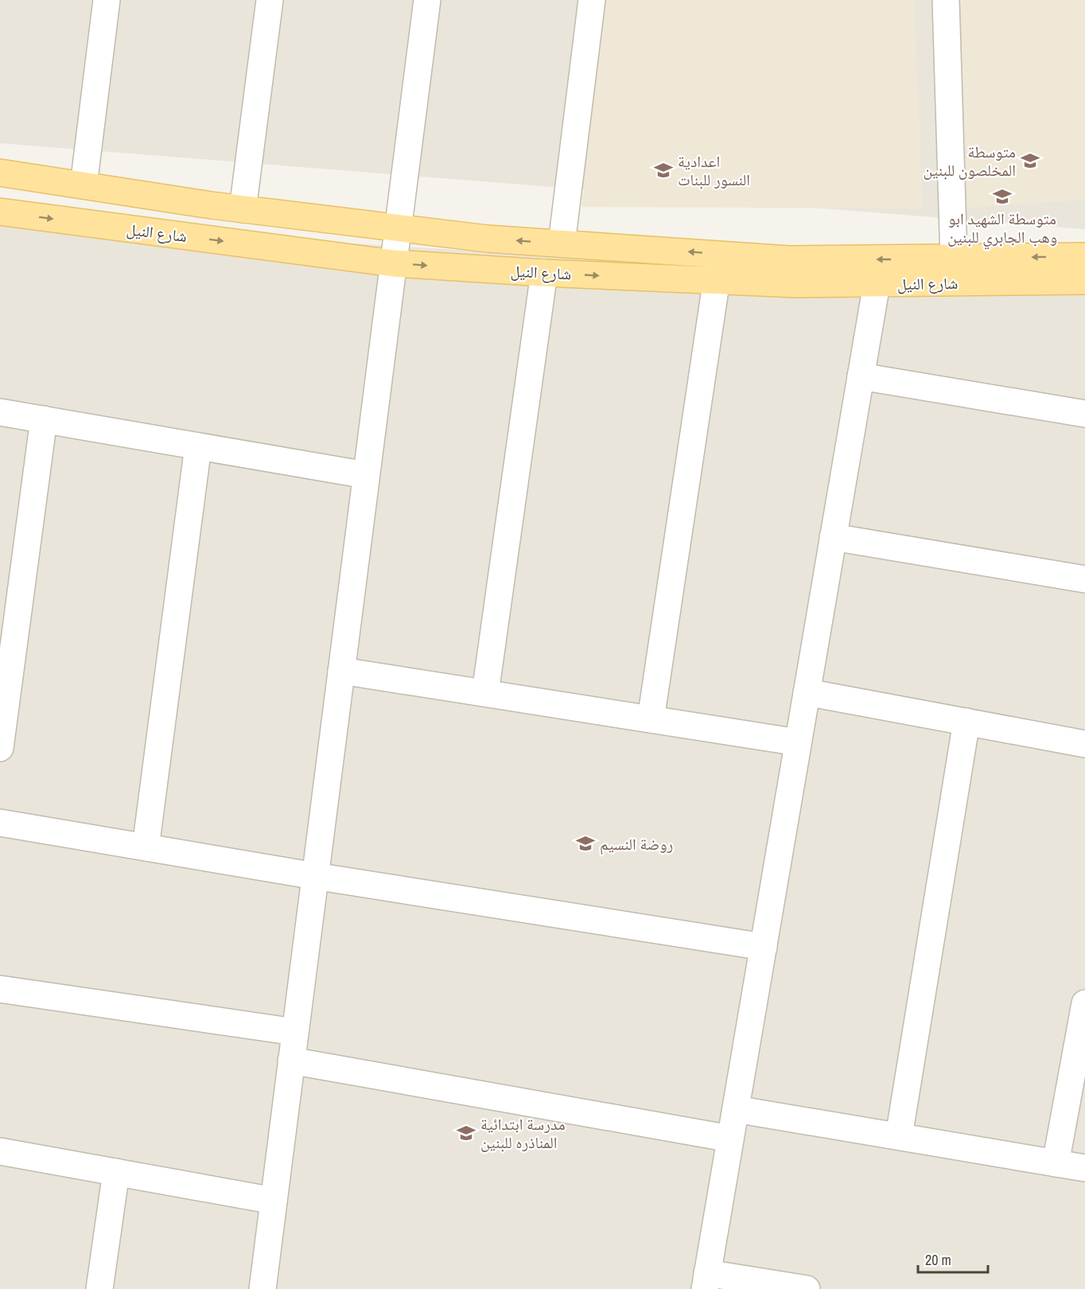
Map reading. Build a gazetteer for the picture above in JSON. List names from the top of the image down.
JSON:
{
  "streets": {
    "main road": ["شارع النيل"]
  },
  "places": {
    "school or university": [
      "متوسطة المخلصون للبنين",
      "اعدادية النسور للبنات",
      "متوسطة الشهيد ابو وهب الجابري للبنين",
      "روضة النسيم",
      "مدرسة ابتدائية المناذره للبنين"
    ]
  },
  "scale_bar": "20 m"
}
